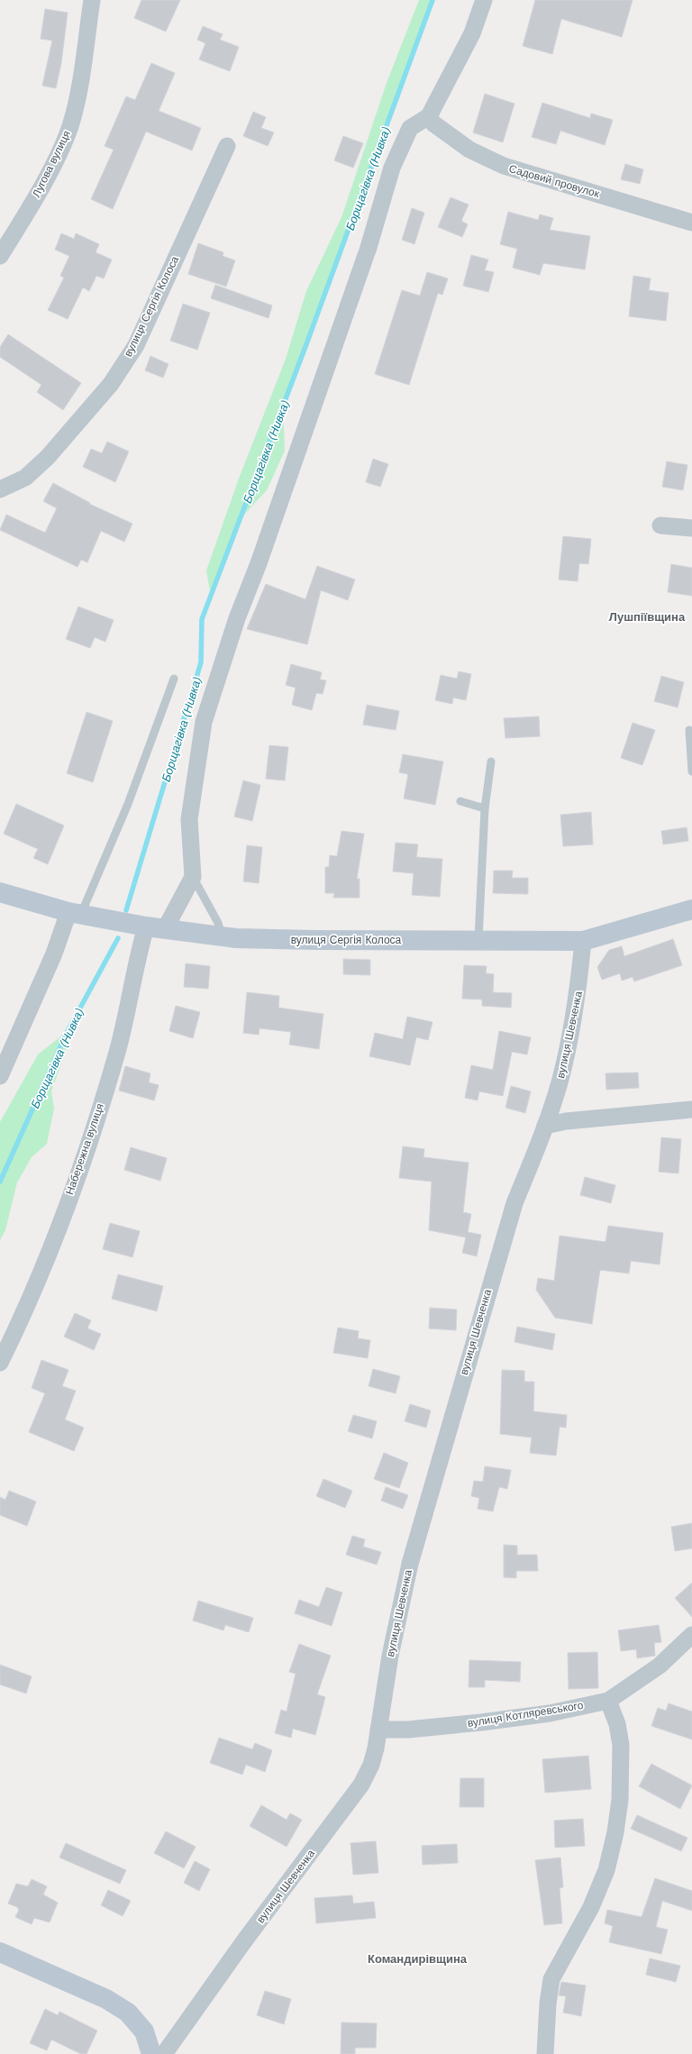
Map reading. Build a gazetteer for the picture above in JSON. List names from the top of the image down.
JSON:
{
  "streets": {
    "street": [
      "Лугова вулиця",
      "Садовий провулок",
      "вулиця Сергія Колоса",
      "вулиця Шевченка",
      "Набережна вулиця",
      "вулиця Котляревського"
    ]
  },
  "crossings": [
    ["вулиця Сергія Колоса", "вулиця Шевченка"],
    ["вулиця Сергія Колоса", "Набережна вулиця"],
    ["вулиця Шевченка", "вулиця Котляревського"]
  ],
  "districts": ["Лушпіївщина", "Командирівщина"],
  "water": ["Борщагівка (Нивка)"]
}
